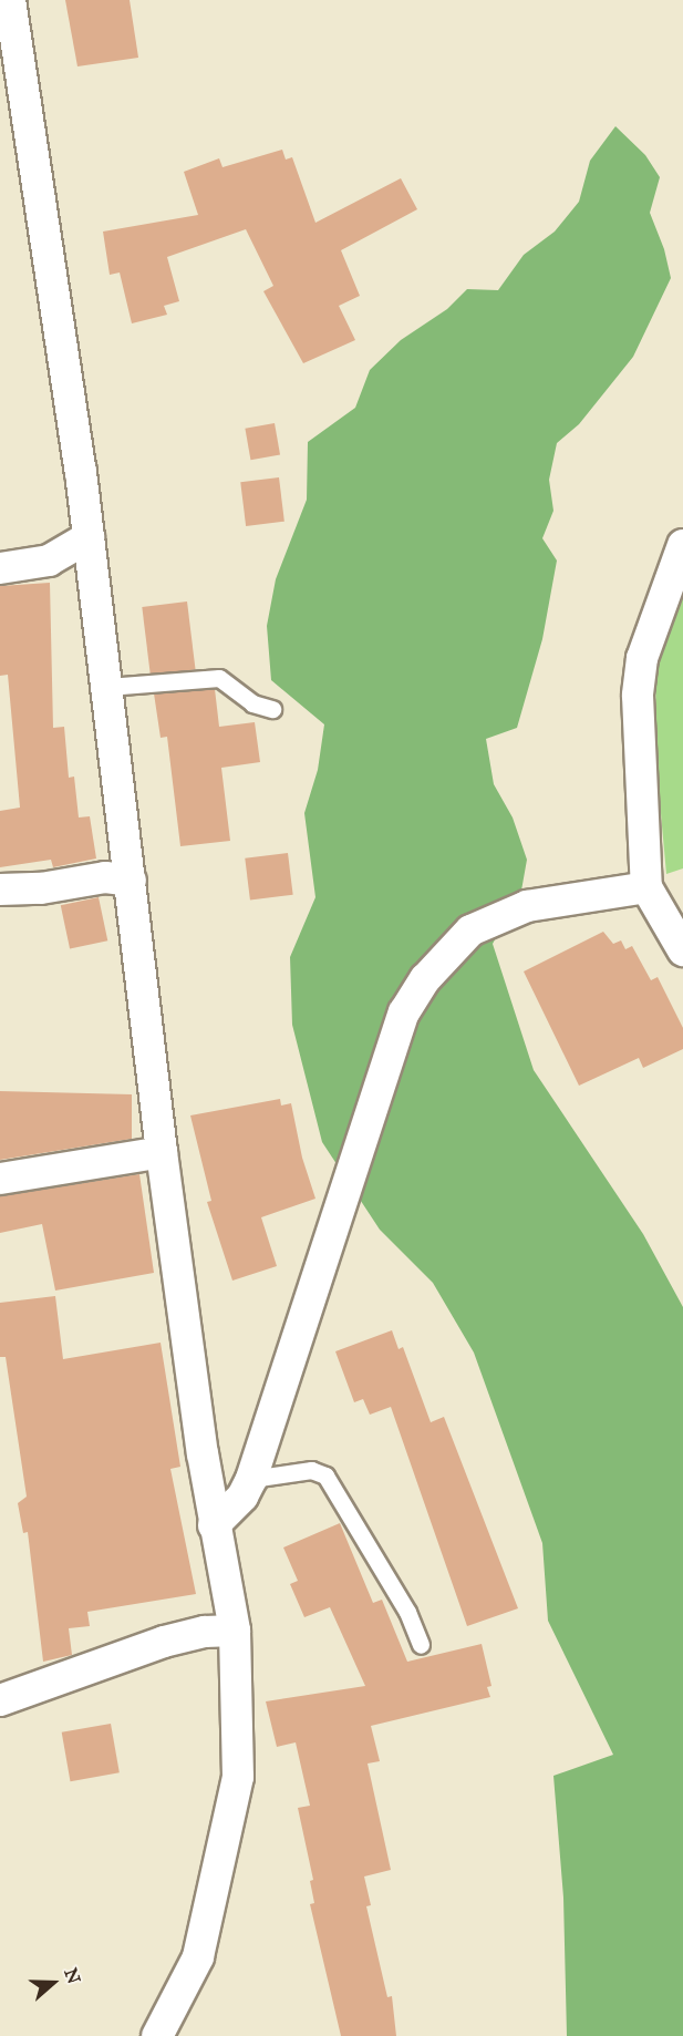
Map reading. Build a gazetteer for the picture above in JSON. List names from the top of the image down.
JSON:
{
  "north": "right"
}
